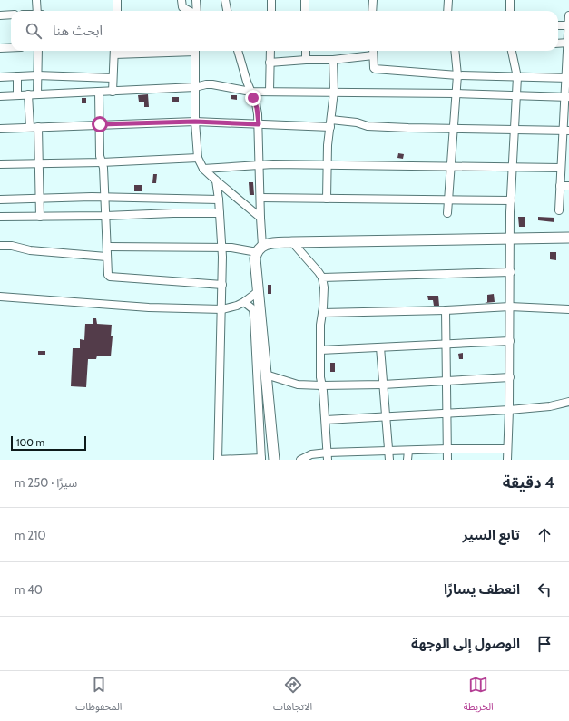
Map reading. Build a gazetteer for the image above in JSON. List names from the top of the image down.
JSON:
{
  "scale_bar": "100 m",
  "page": {
    "search": "ابحث هنا",
    "scale": "100 m",
    "heading": ["4 دقيقة", "سيرًا · 250 m"],
    "list": [
      ["تابع السير", "210 m"],
      ["انعطف يسارًا", "40 m"],
      "الوصول إلى الوجهة"
    ],
    "nav": ["الخريطة", "الاتجاهات", "المحفوظات"]
  }
}
